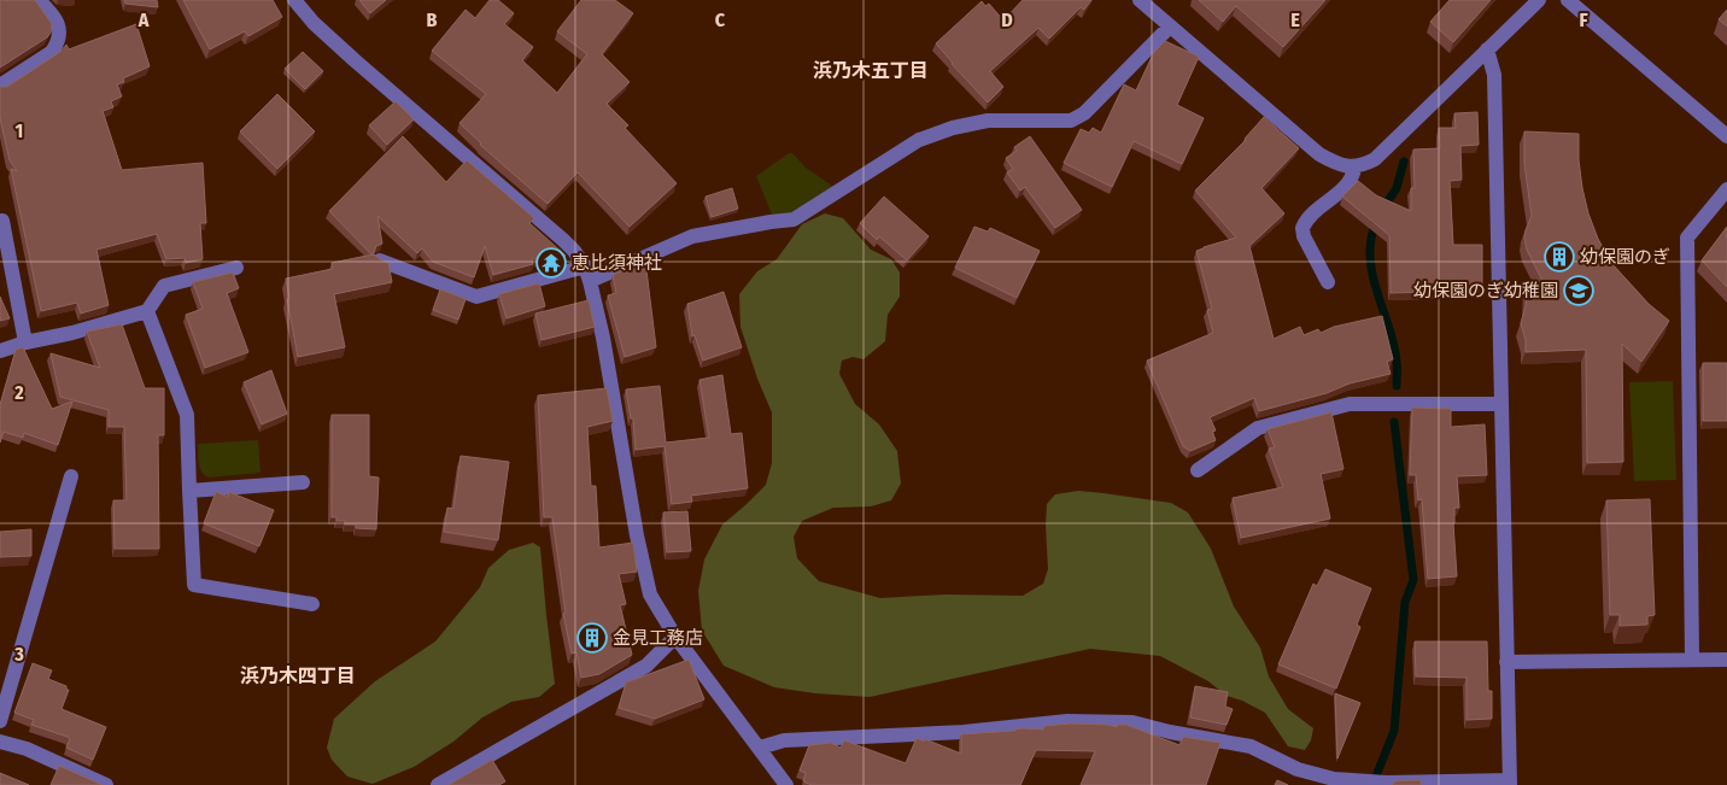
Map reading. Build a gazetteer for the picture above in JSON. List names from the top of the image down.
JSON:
{
  "districts": ["浜乃木五丁目", "浜乃木四丁目"],
  "places": {
    "building": ["幼保園のぎ", "金見工務店"],
    "temple": ["恵比須神社"],
    "school or university": ["幼保園のぎ幼稚園"]
  },
  "grid": {
    "columns": [
      "A",
      "B",
      "C",
      "D",
      "E",
      "F"
    ],
    "rows": ["1", "2", "3"]
  }
}
